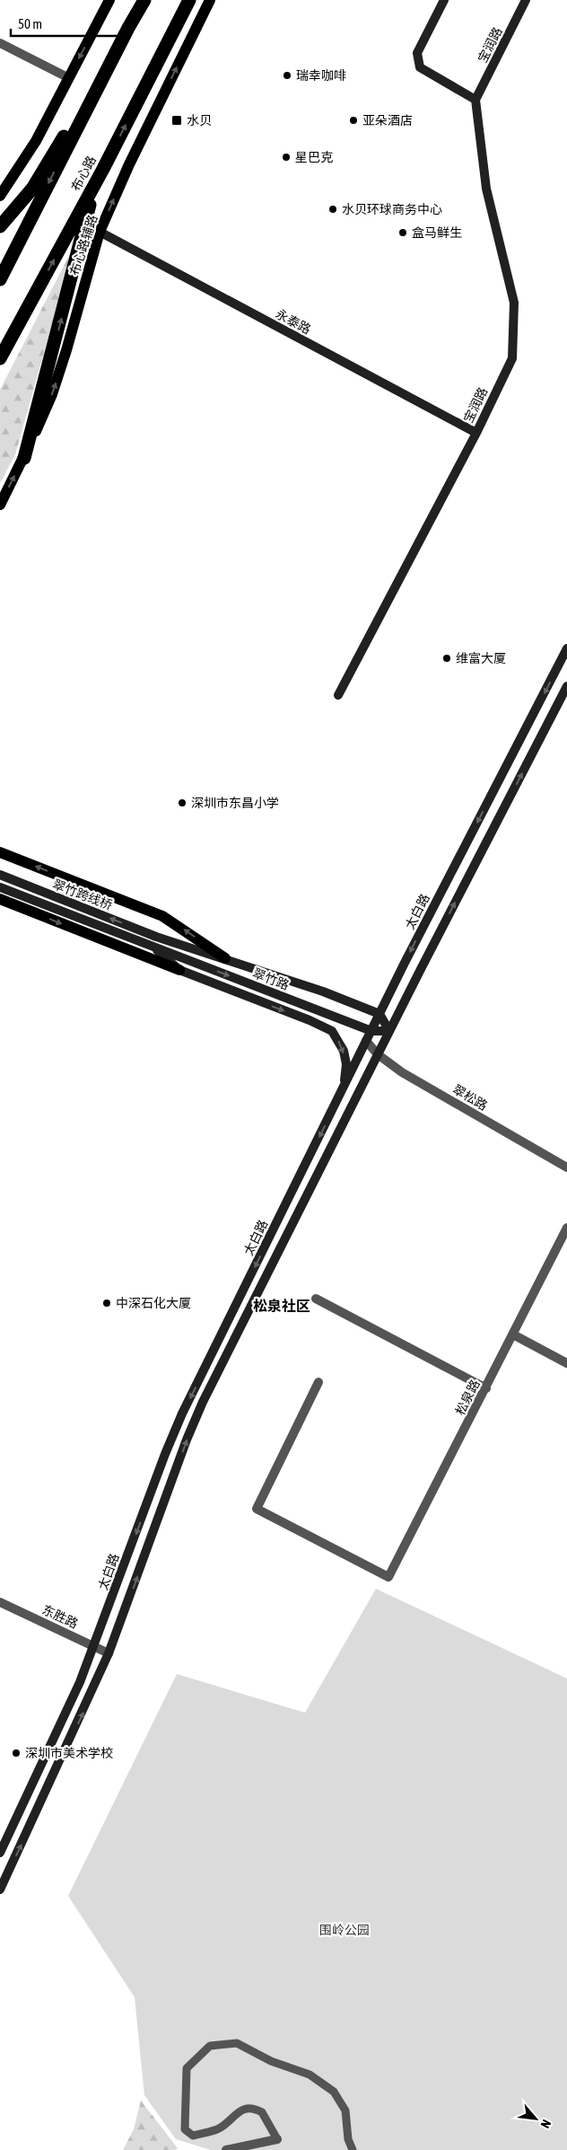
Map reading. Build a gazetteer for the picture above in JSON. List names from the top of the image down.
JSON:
{
  "streets": {
    "highway": ["布心路"],
    "main road": [
      "宝润路",
      "布心路辅路",
      "永泰路",
      "翠竹跨线桥",
      "太白路",
      "翠竹路"
    ],
    "street": ["翠松路", "松泉路", "东胜路"]
  },
  "crossings": [
    ["宝润路", "永泰路"],
    ["布心路辅路", "永泰路"],
    ["翠竹跨线桥", "翠竹路"],
    ["太白路", "翠竹路"],
    ["太白路", "翠松路"],
    ["太白路", "东胜路"]
  ],
  "districts": ["松泉社区"],
  "parks": ["围岭公园"],
  "places": {
    "other": [
      "瑞幸咖啡",
      "亚朵酒店",
      "星巴克",
      "水贝环球商务中心",
      "盒马鲜生",
      "维富大厦",
      "深圳市东昌小学",
      "中深石化大厦",
      "深圳市美术学校"
    ],
    "transit": ["水贝"]
  },
  "scale_bar": "50 m",
  "north": "bottom right"
}
